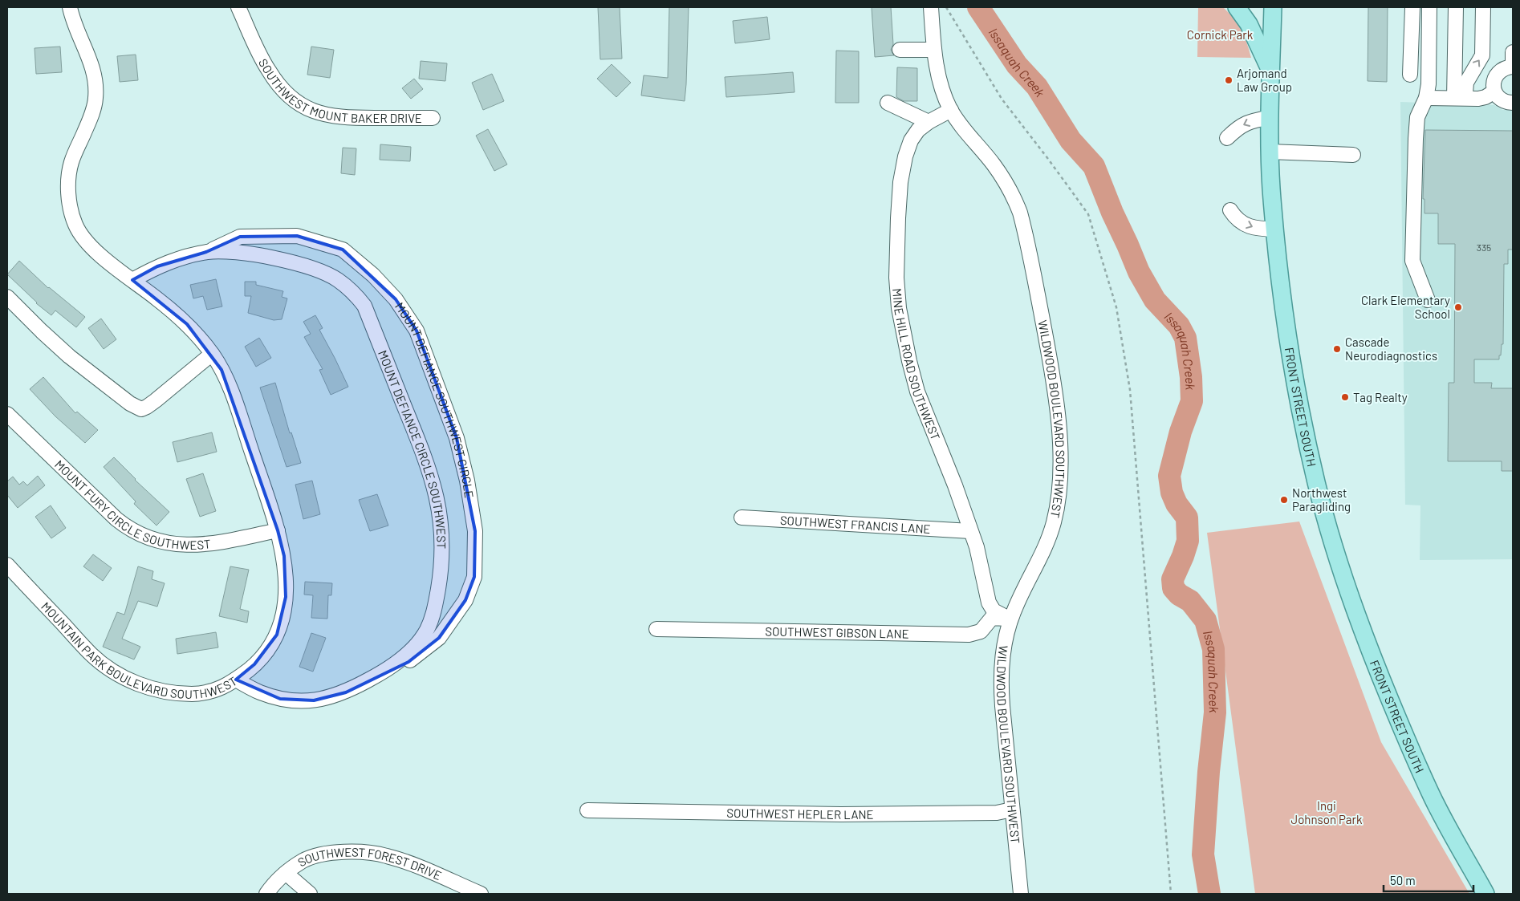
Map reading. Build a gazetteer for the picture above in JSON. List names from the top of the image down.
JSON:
{
  "streets": {
    "main road": ["FRONT STREET SOUTH"],
    "street": [
      "SOUTHWEST MOUNT BAKER DRIVE",
      "MINE HILL ROAD SOUTHWEST",
      "MOUNT DEFIANCE SOUTHWEST CIRCLE",
      "WILDWOOD BOULEVARD SOUTHWEST",
      "MOUNT DEFIANCE CIRCLE SOUTHWEST",
      "MOUNT FURY CIRCLE SOUTHWEST",
      "SOUTHWEST FRANCIS LANE",
      "SOUTHWEST GIBSON LANE",
      "MOUNTAIN PARK BOULEVARD SOUTHWEST",
      "SOUTHWEST HEPLER LANE",
      "SOUTHWEST FOREST DRIVE"
    ]
  },
  "crossings": [
    ["MINE HILL ROAD SOUTHWEST", "WILDWOOD BOULEVARD SOUTHWEST"],
    ["MINE HILL ROAD SOUTHWEST", "SOUTHWEST FRANCIS LANE"],
    ["MINE HILL ROAD SOUTHWEST", "SOUTHWEST GIBSON LANE"],
    ["MOUNT DEFIANCE SOUTHWEST CIRCLE", "MOUNT DEFIANCE CIRCLE SOUTHWEST"],
    ["WILDWOOD BOULEVARD SOUTHWEST", "SOUTHWEST GIBSON LANE"],
    ["WILDWOOD BOULEVARD SOUTHWEST", "SOUTHWEST HEPLER LANE"],
    ["MOUNT DEFIANCE CIRCLE SOUTHWEST", "MOUNTAIN PARK BOULEVARD SOUTHWEST"],
    ["MOUNT FURY CIRCLE SOUTHWEST", "MOUNTAIN PARK BOULEVARD SOUTHWEST"]
  ],
  "water": ["Issaquah Creek"],
  "parks": ["Cornick Park", "Ingi Johnson Park"],
  "places": [
    "Arjomand Law Group",
    "Clark Elementary School",
    "Cascade Neurodiagnostics",
    "Tag Realty",
    "Northwest Paragliding"
  ],
  "house_numbers": ["335"],
  "scale_bar": "50 m"
}
